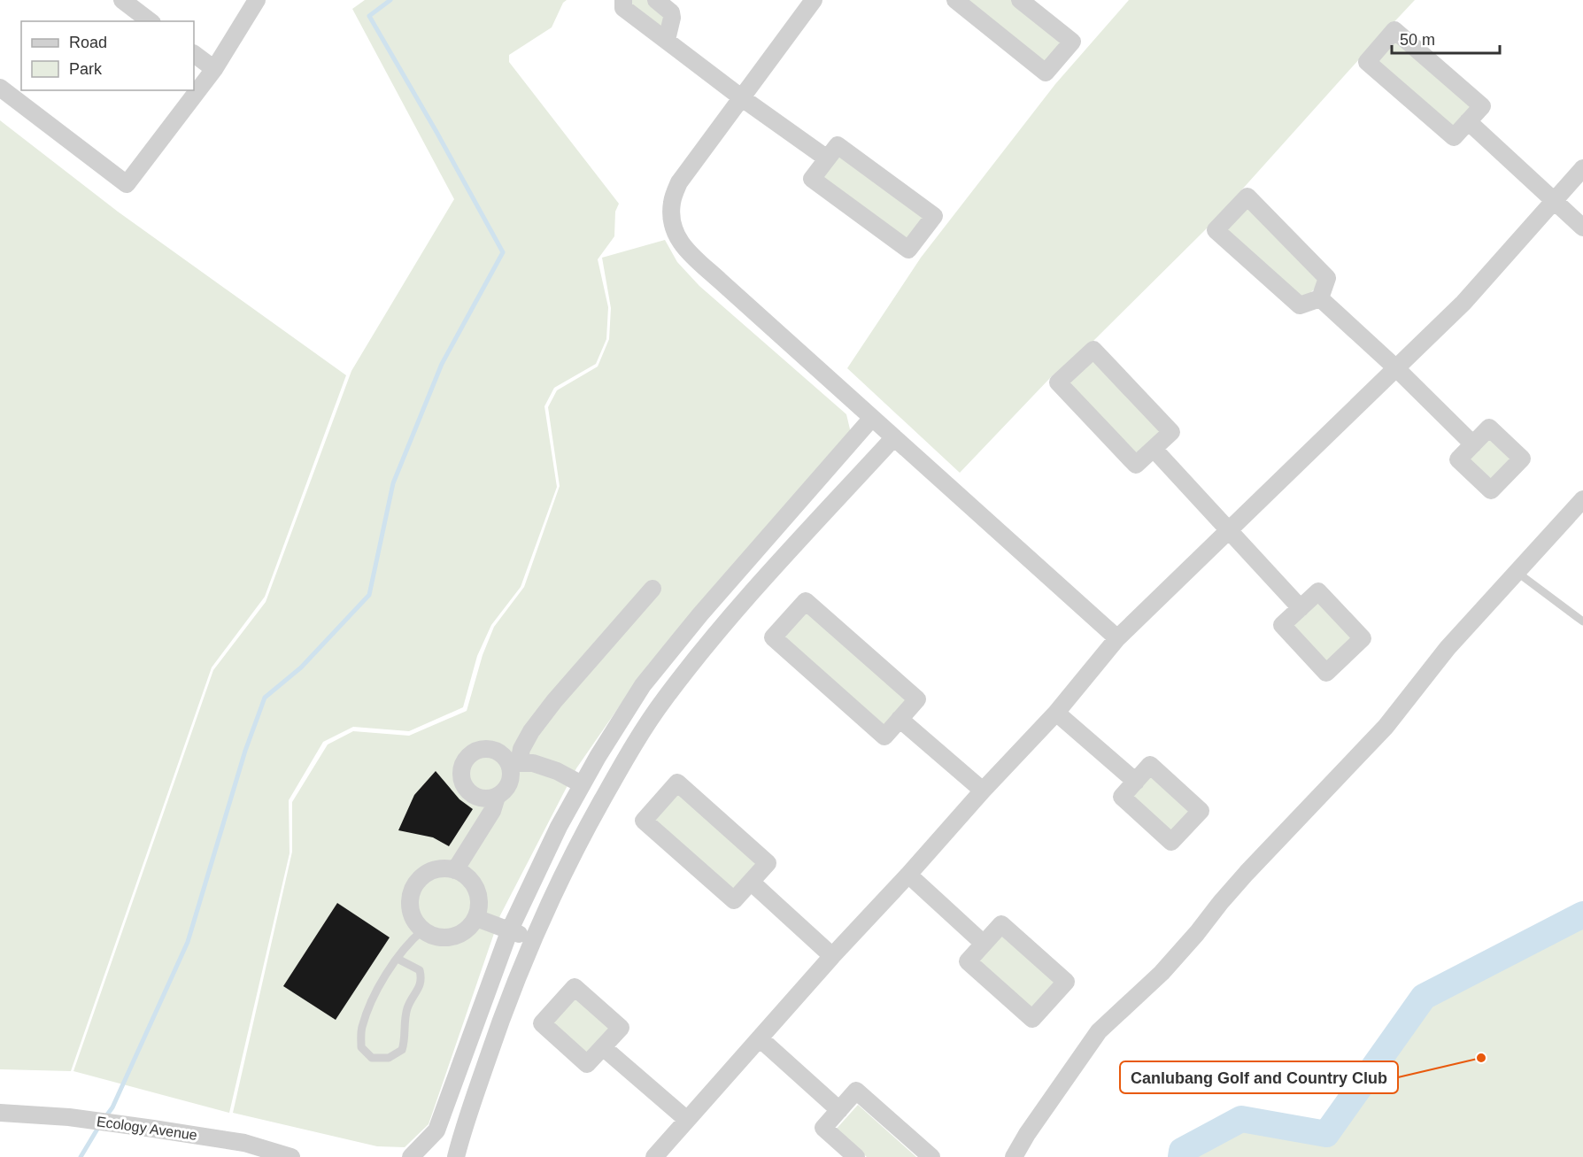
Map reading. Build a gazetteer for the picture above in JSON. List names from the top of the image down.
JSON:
{
  "streets": {
    "street": ["Ecology Avenue"]
  },
  "places": ["Canlubang Golf and Country Club"],
  "legend": ["Road", "Park"],
  "scale_bar": "50 m"
}
